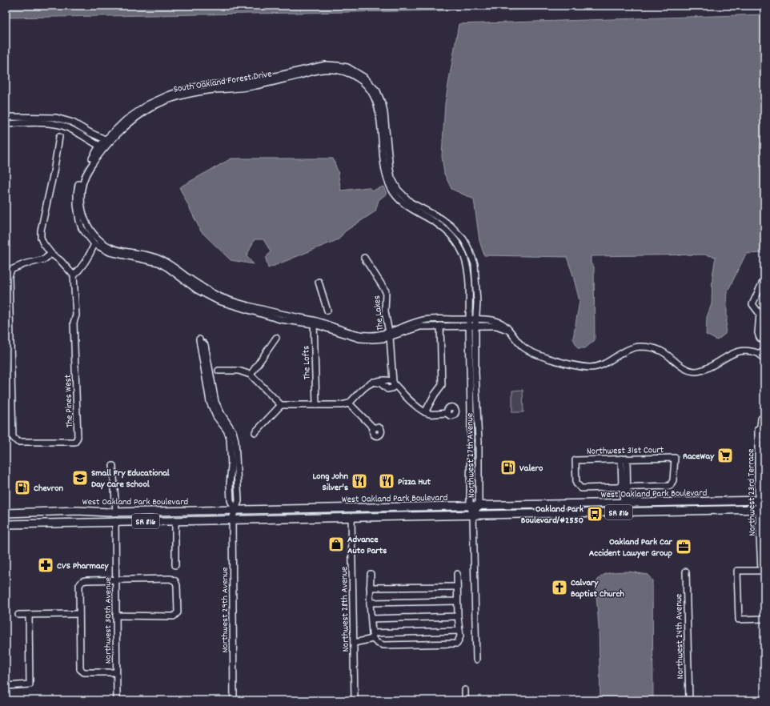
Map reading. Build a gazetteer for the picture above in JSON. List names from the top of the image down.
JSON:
{
  "streets": {
    "main road": ["West Oakland Park Boulevard", "SR 816"],
    "street": [
      "South Oakland Forest Drive",
      "The Lakes",
      "The Lofts",
      "The Pines West",
      "Northwest 31st Court",
      "Northwest 27th Avenue",
      "Northwest 23rd Terrace",
      "Northwest 28th Avenue",
      "Northwest 29th Avenue",
      "Northwest 30th Avenue",
      "Northwest 24th Avenue"
    ]
  },
  "crossings": [
    ["South Oakland Forest Drive", "The Lakes"],
    ["South Oakland Forest Drive", "The Lofts"],
    ["South Oakland Forest Drive", "Northwest 27th Avenue"],
    ["South Oakland Forest Drive", "West Oakland Park Boulevard"],
    ["Northwest 27th Avenue", "West Oakland Park Boulevard"],
    ["Northwest 23rd Terrace", "West Oakland Park Boulevard"],
    ["West Oakland Park Boulevard", "Northwest 28th Avenue"],
    ["West Oakland Park Boulevard", "Northwest 29th Avenue"],
    ["West Oakland Park Boulevard", "Northwest 30th Avenue"]
  ],
  "places": {
    "supermarket": ["RaceWay"],
    "fuel station": ["Valero", "Chevron"],
    "school or university": ["Small Fry Educational Day Care School"],
    "restaurant": ["Long John Silver's", "Pizza Hut"],
    "bus stop": ["Oakland Park Boulevard/#2550"],
    "shop": ["Advance Auto Parts"],
    "office": ["Oakland Park Car Accident Lawyer Group"],
    "pharmacy": ["CVS Pharmacy"],
    "church": ["Calvary Baptist Church"]
  }
}
